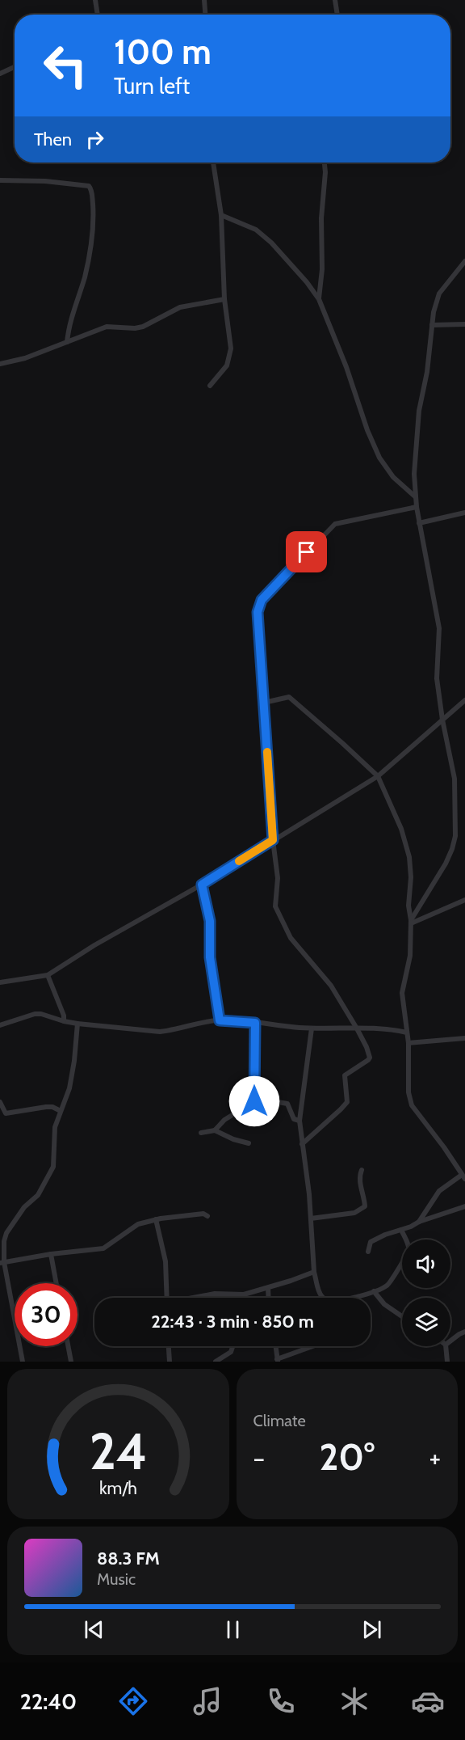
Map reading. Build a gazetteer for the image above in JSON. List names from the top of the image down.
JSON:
{
  "page": {
    "turn": ["100 m", "Turn left"],
    "then": "Then",
    "limit": "30",
    "trip": "22:43 · 3 min · 850 m",
    "tile": "Climate",
    "heat": ["−", "20°", "+"],
    "song": ["88.3 FM", "Music"],
    "tabs": "22:40",
    "gauge": ["24", "km/h"]
  }
}
